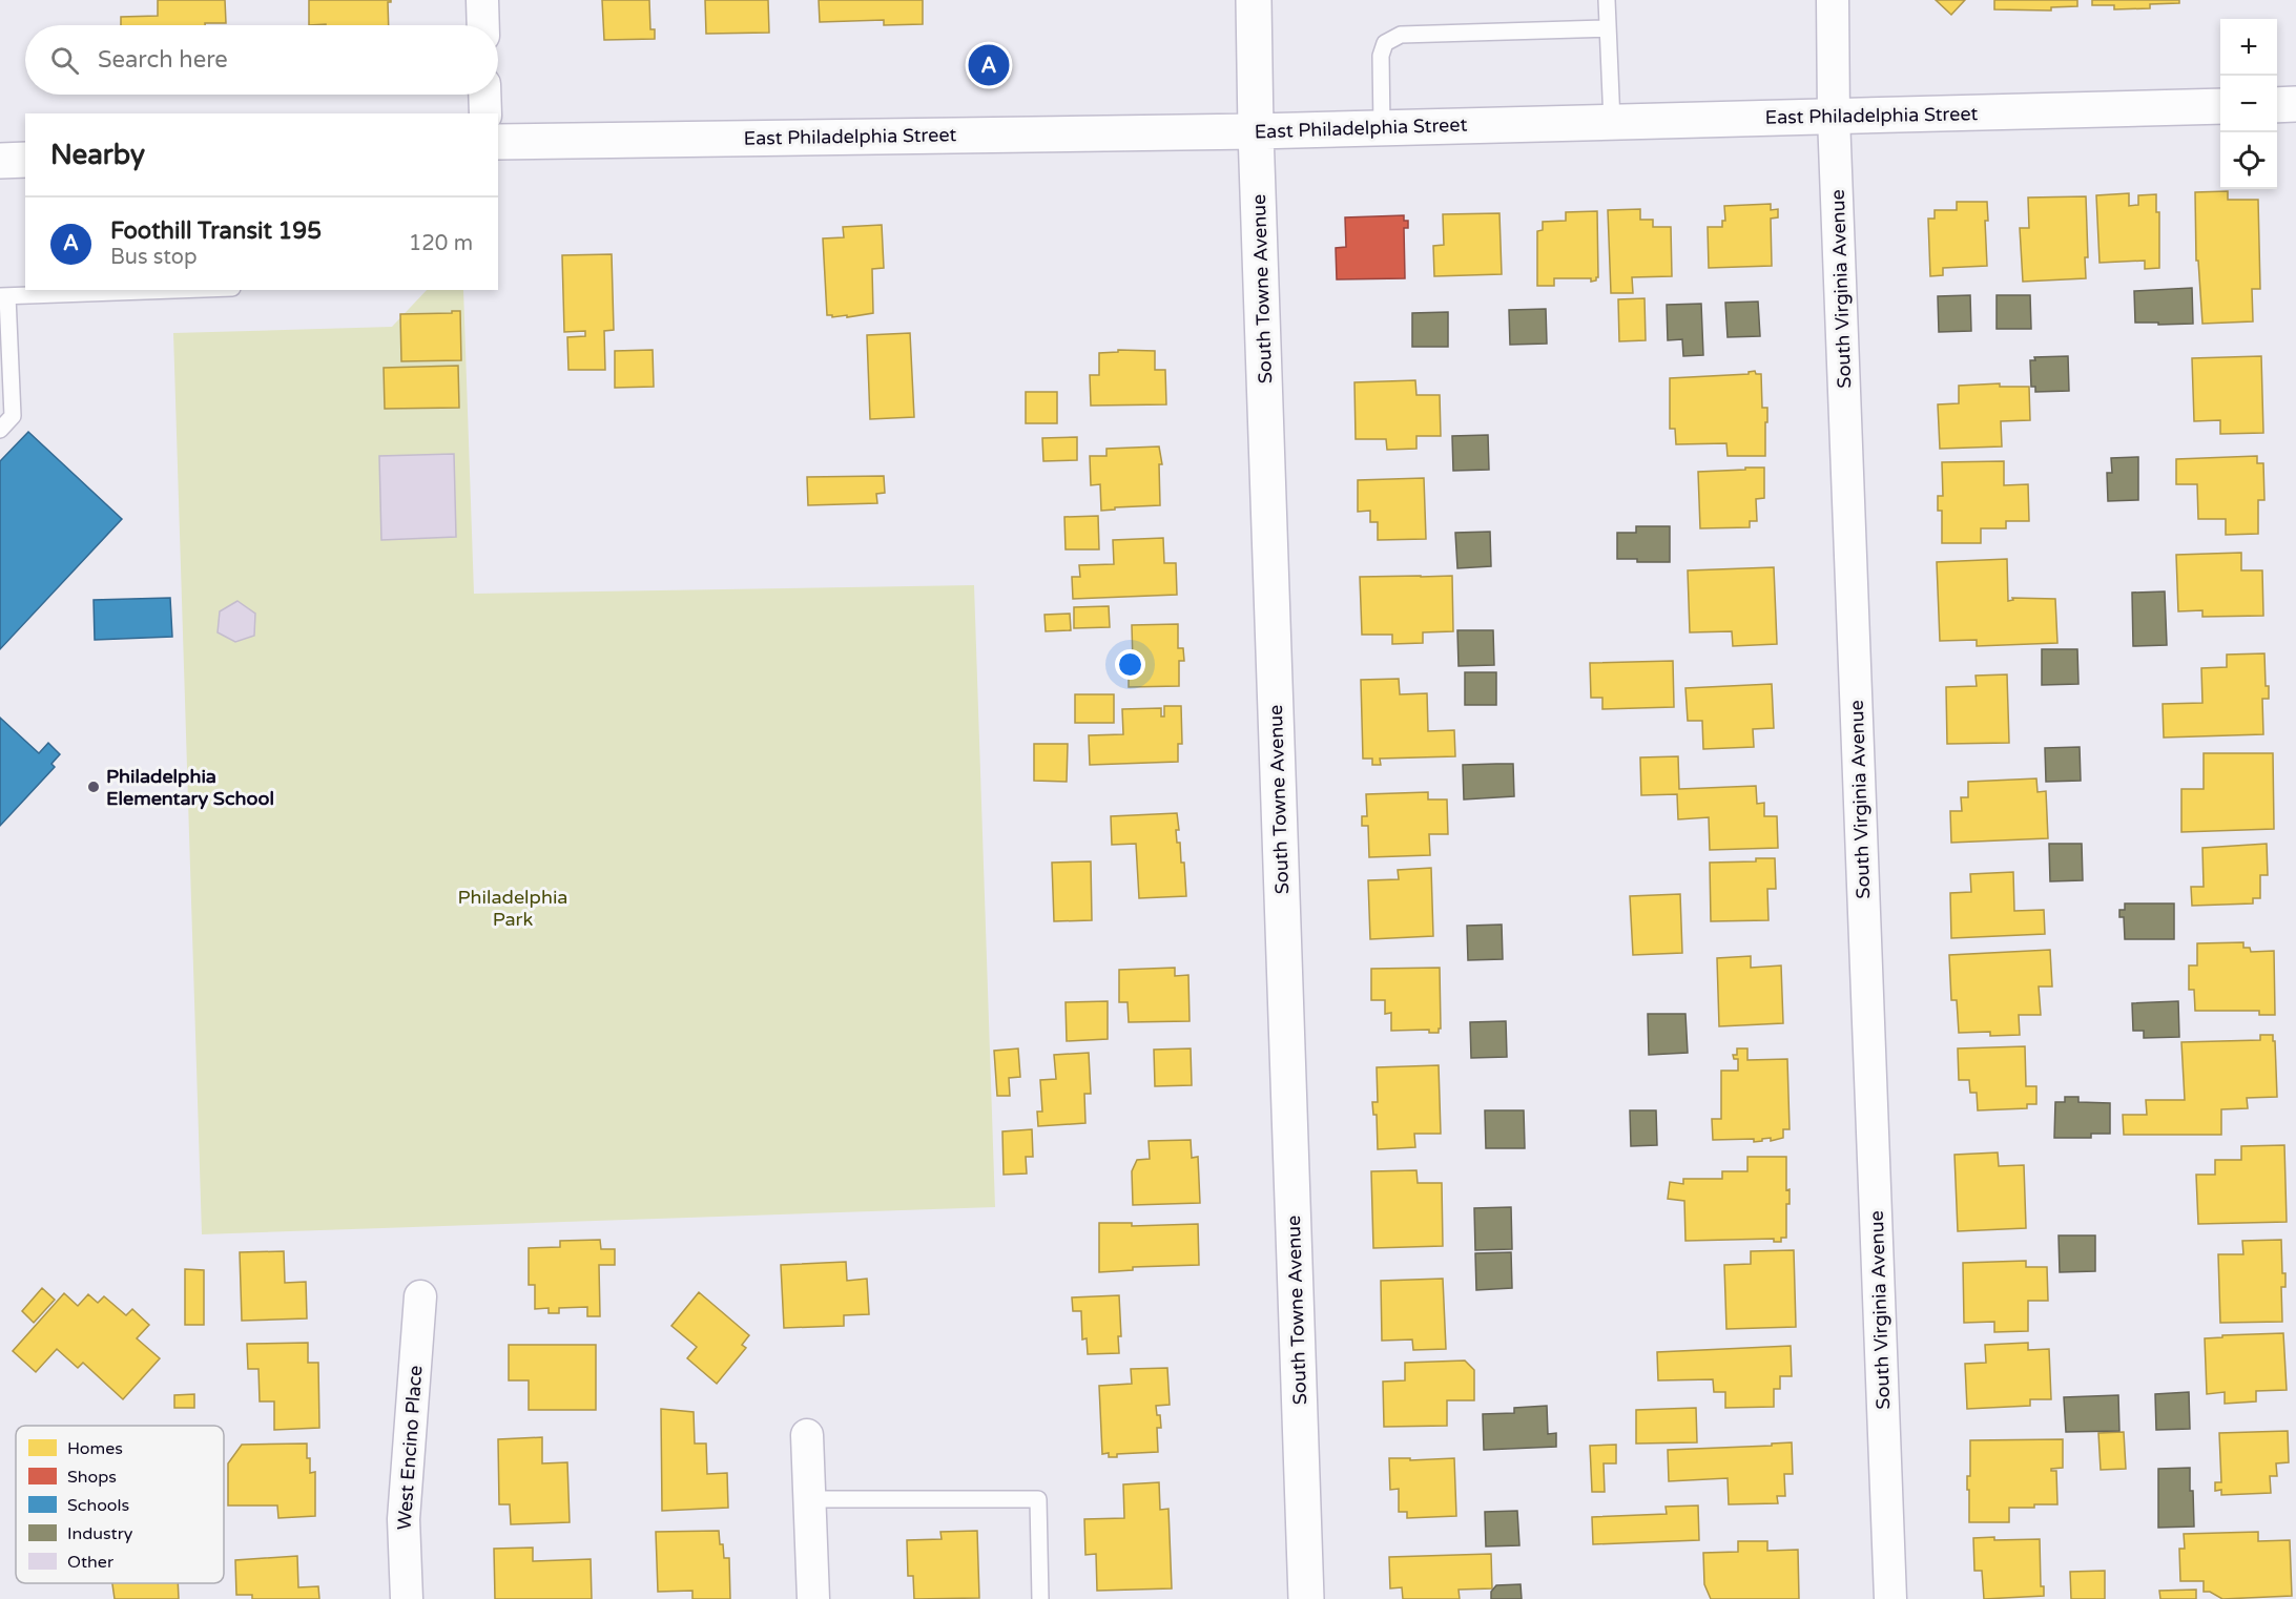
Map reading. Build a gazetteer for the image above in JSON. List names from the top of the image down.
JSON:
{
  "streets": {
    "street": [
      "East Philadelphia Street",
      "South Towne Avenue",
      "South Virginia Avenue",
      "West Encino Place"
    ]
  },
  "crossings": [
    ["East Philadelphia Street", "South Towne Avenue"],
    ["East Philadelphia Street", "South Virginia Avenue"]
  ],
  "parks": ["Philadelphia Park"],
  "places": ["Philadelphia Elementary School"],
  "legend": [
    "Homes",
    "Shops",
    "Schools",
    "Industry",
    "Other"
  ],
  "page": {
    "map_buttons": ["+", "−"],
    "search": "Search here",
    "pins": "A",
    "heading": "Nearby",
    "list": [
      {
        "mark": "A",
        "name": "Foothill Transit 195",
        "note": "Bus stop",
        "value": "120 m"
      }
    ]
  }
}
